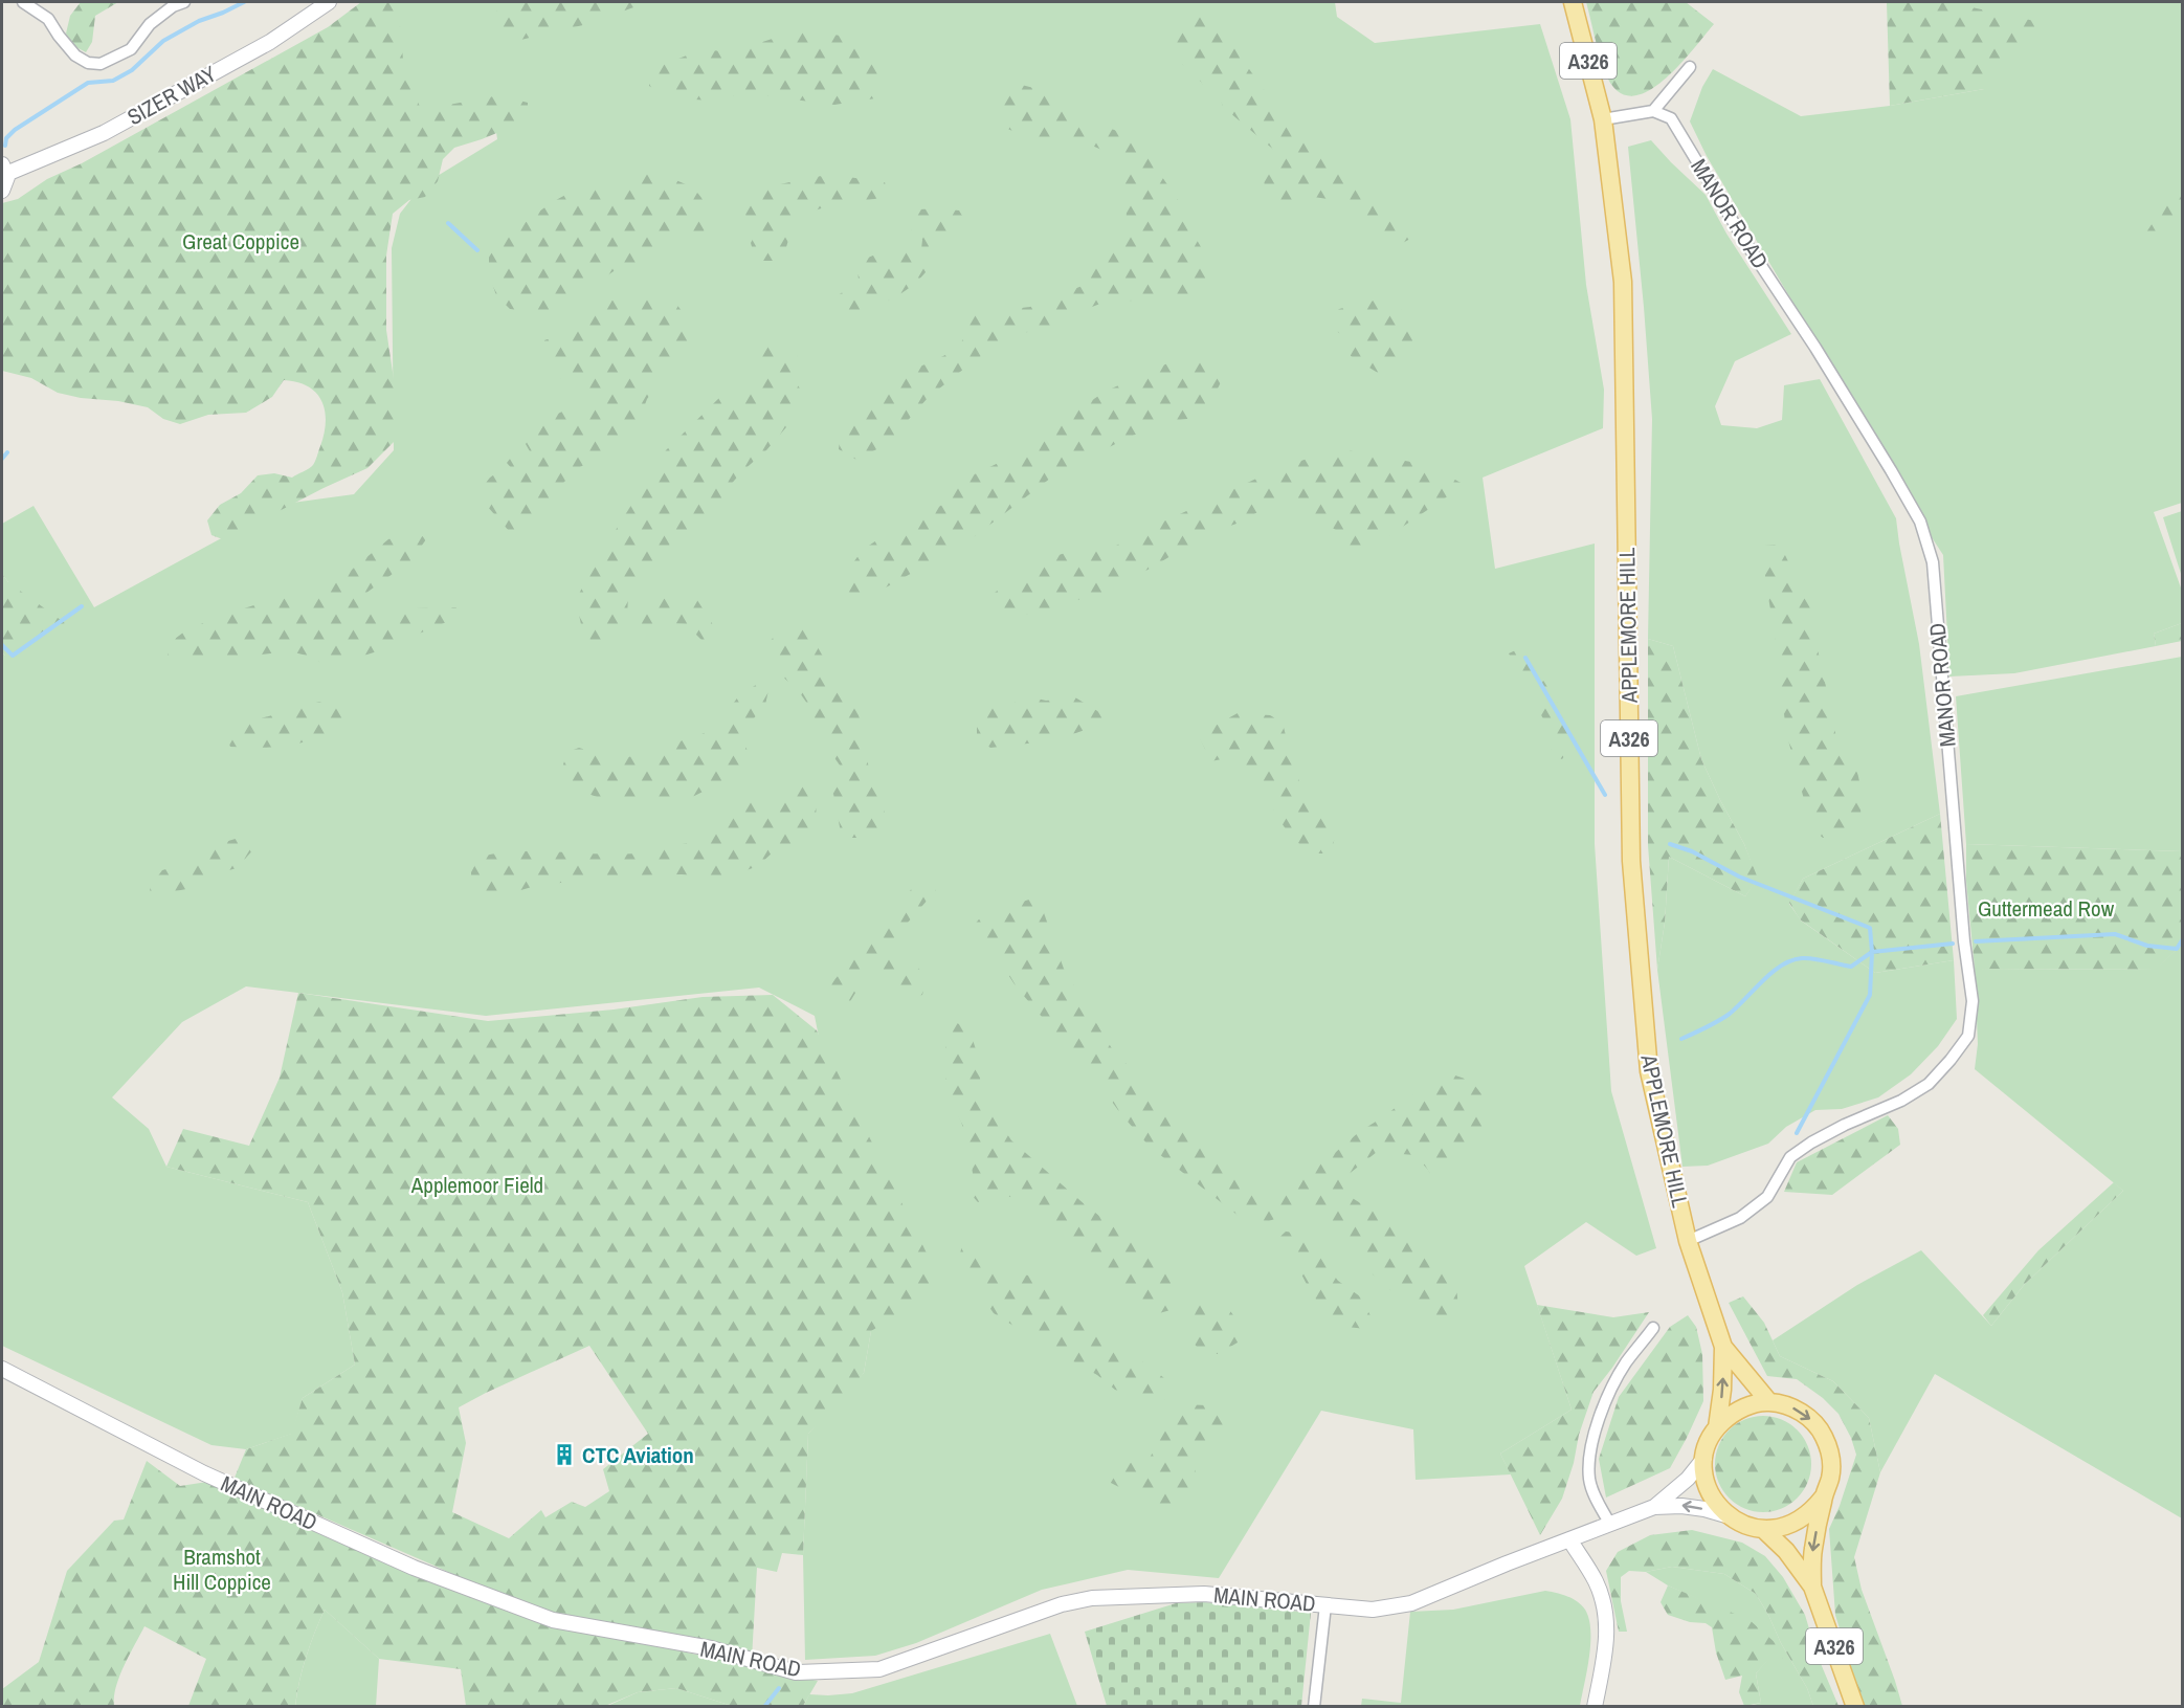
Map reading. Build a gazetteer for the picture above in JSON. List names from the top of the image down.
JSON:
{
  "streets": {
    "main road": ["A326", "APPLEMORE HILL"],
    "street": ["SIZER WAY", "MANOR ROAD", "MAIN ROAD"]
  },
  "crossings": [
    ["A326", "APPLEMORE HILL"],
    ["A326", "MAIN ROAD"],
    ["MANOR ROAD", "APPLEMORE HILL"],
    ["APPLEMORE HILL", "MAIN ROAD"]
  ],
  "parks": [
    "Great Coppice",
    "Guttermead Row",
    "Applemoor Field",
    "Bramshot Hill Coppice"
  ],
  "places": {
    "building": ["CTC Aviation"]
  }
}
